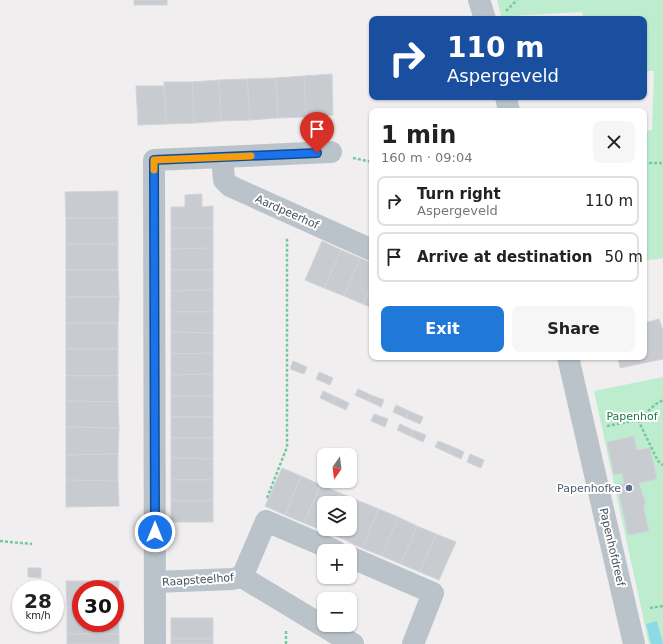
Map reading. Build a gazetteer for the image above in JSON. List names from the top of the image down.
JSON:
{
  "streets": {
    "street": ["Aardpeerhof", "Papenhofdreef", "Raapsteelhof"]
  },
  "parks": ["Papenhof"],
  "places": ["Papenhofke"],
  "north": "bottom",
  "page": {
    "turn": ["110 m", "Aspergeveld"],
    "heading": ["1 min", "160 m · 09:04"],
    "list": [
      {
        "name": "Turn right",
        "note": "Aspergeveld",
        "value": "110 m"
      },
      {
        "name": "Arrive at destination",
        "value": "50 m"
      }
    ],
    "buttons": ["Exit", "Share"],
    "map_buttons": ["+", "−"],
    "speed": "28 km/h",
    "limit": "30"
  }
}
